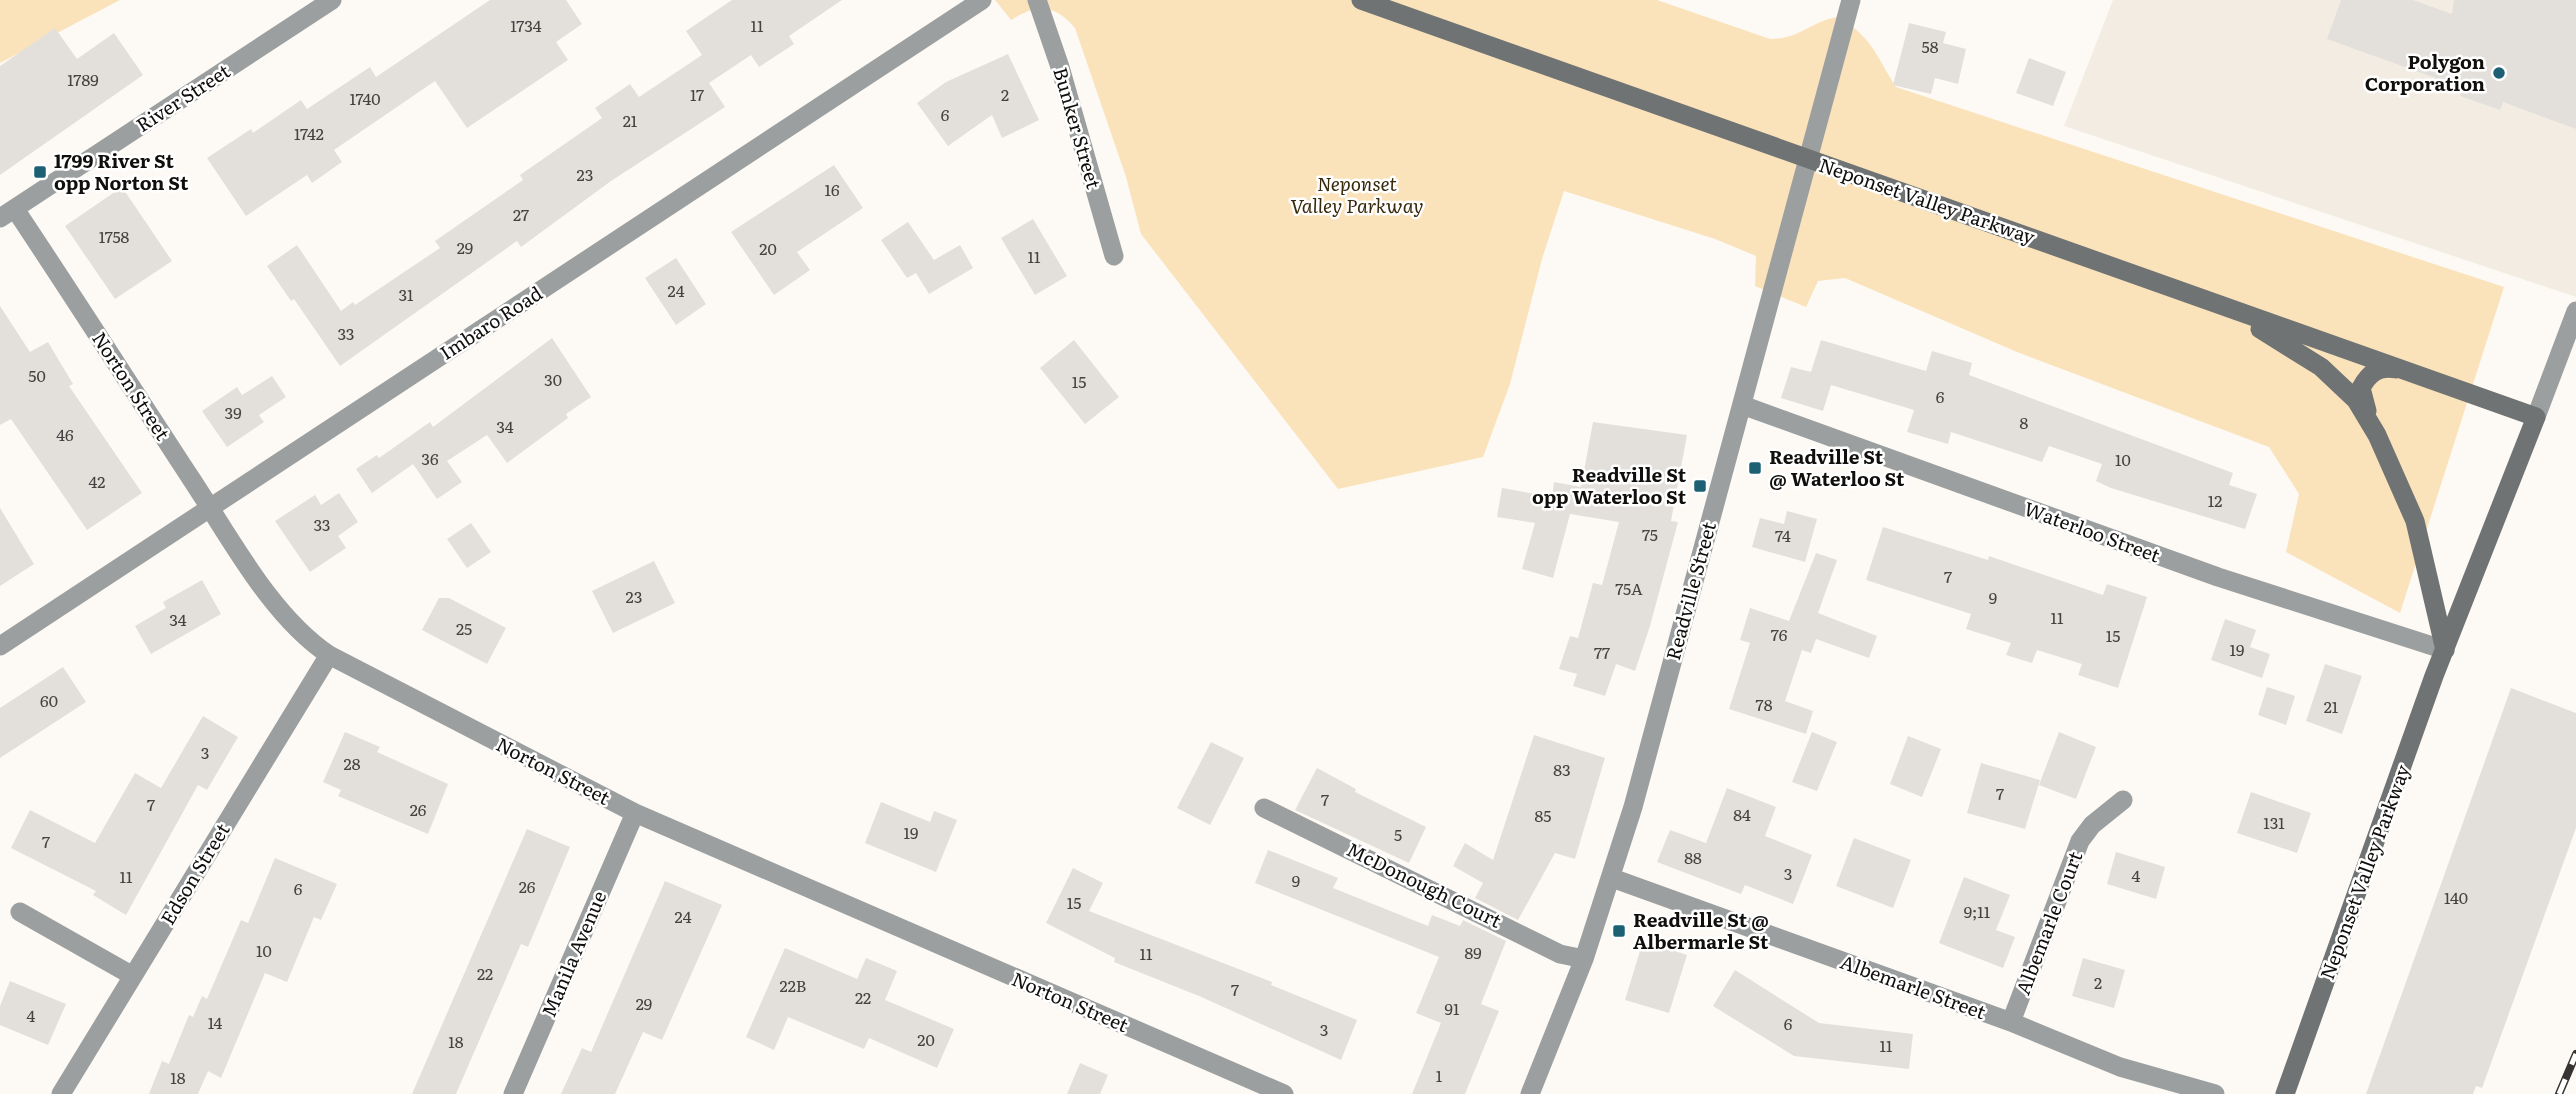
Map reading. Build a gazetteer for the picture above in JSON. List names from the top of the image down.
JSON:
{
  "streets": {
    "main road": ["Neponset Valley Parkway"],
    "street": [
      "River Street",
      "Bunker Street",
      "Imbaro Road",
      "Norton Street",
      "Waterloo Street",
      "Readville Street",
      "Edson Street",
      "McDonough Court",
      "Albemarle Court",
      "Manila Avenue",
      "Albemarle Street"
    ]
  },
  "crossings": [
    ["River Street", "Norton Street"],
    ["Neponset Valley Parkway", "Waterloo Street"],
    ["Neponset Valley Parkway", "Readville Street"],
    ["Imbaro Road", "Norton Street"],
    ["Norton Street", "Edson Street"],
    ["Norton Street", "Manila Avenue"],
    ["Waterloo Street", "Readville Street"],
    ["Readville Street", "McDonough Court"],
    ["Readville Street", "Albemarle Street"],
    ["Albemarle Court", "Albemarle Street"]
  ],
  "parks": ["Neponset Valley Parkway"],
  "places": {
    "other": ["Polygon Corporation"],
    "transit": [
      "1799 River St opp Norton St",
      "Readville St @ Waterloo St",
      "Readville St opp Waterloo St",
      "Readville St @ Albermarle St"
    ]
  },
  "house_numbers": [
    "1734",
    "11",
    "58",
    "1789",
    "17",
    "2",
    "1740",
    "6",
    "21",
    "1742",
    "23",
    "16",
    "27",
    "1758",
    "29",
    "20",
    "11",
    "24",
    "31",
    "33",
    "50",
    "30",
    "15",
    "6",
    "39",
    "8",
    "34",
    "46",
    "36",
    "10",
    "42",
    "12",
    "33",
    "75",
    "74",
    "7",
    "75A",
    "23",
    "9",
    "11",
    "34",
    "25",
    "76",
    "15",
    "19",
    "77",
    "60",
    "78",
    "21",
    "3",
    "28",
    "83",
    "7",
    "7",
    "7",
    "26",
    "84",
    "85",
    "131",
    "19",
    "5",
    "7",
    "88",
    "3",
    "4",
    "11",
    "9",
    "26",
    "6",
    "140",
    "15",
    "9;11",
    "24",
    "10",
    "89",
    "11",
    "22",
    "2",
    "22B",
    "7",
    "22",
    "29",
    "91",
    "4",
    "14",
    "6",
    "3",
    "20",
    "18",
    "11",
    "1",
    "18"
  ]
}
